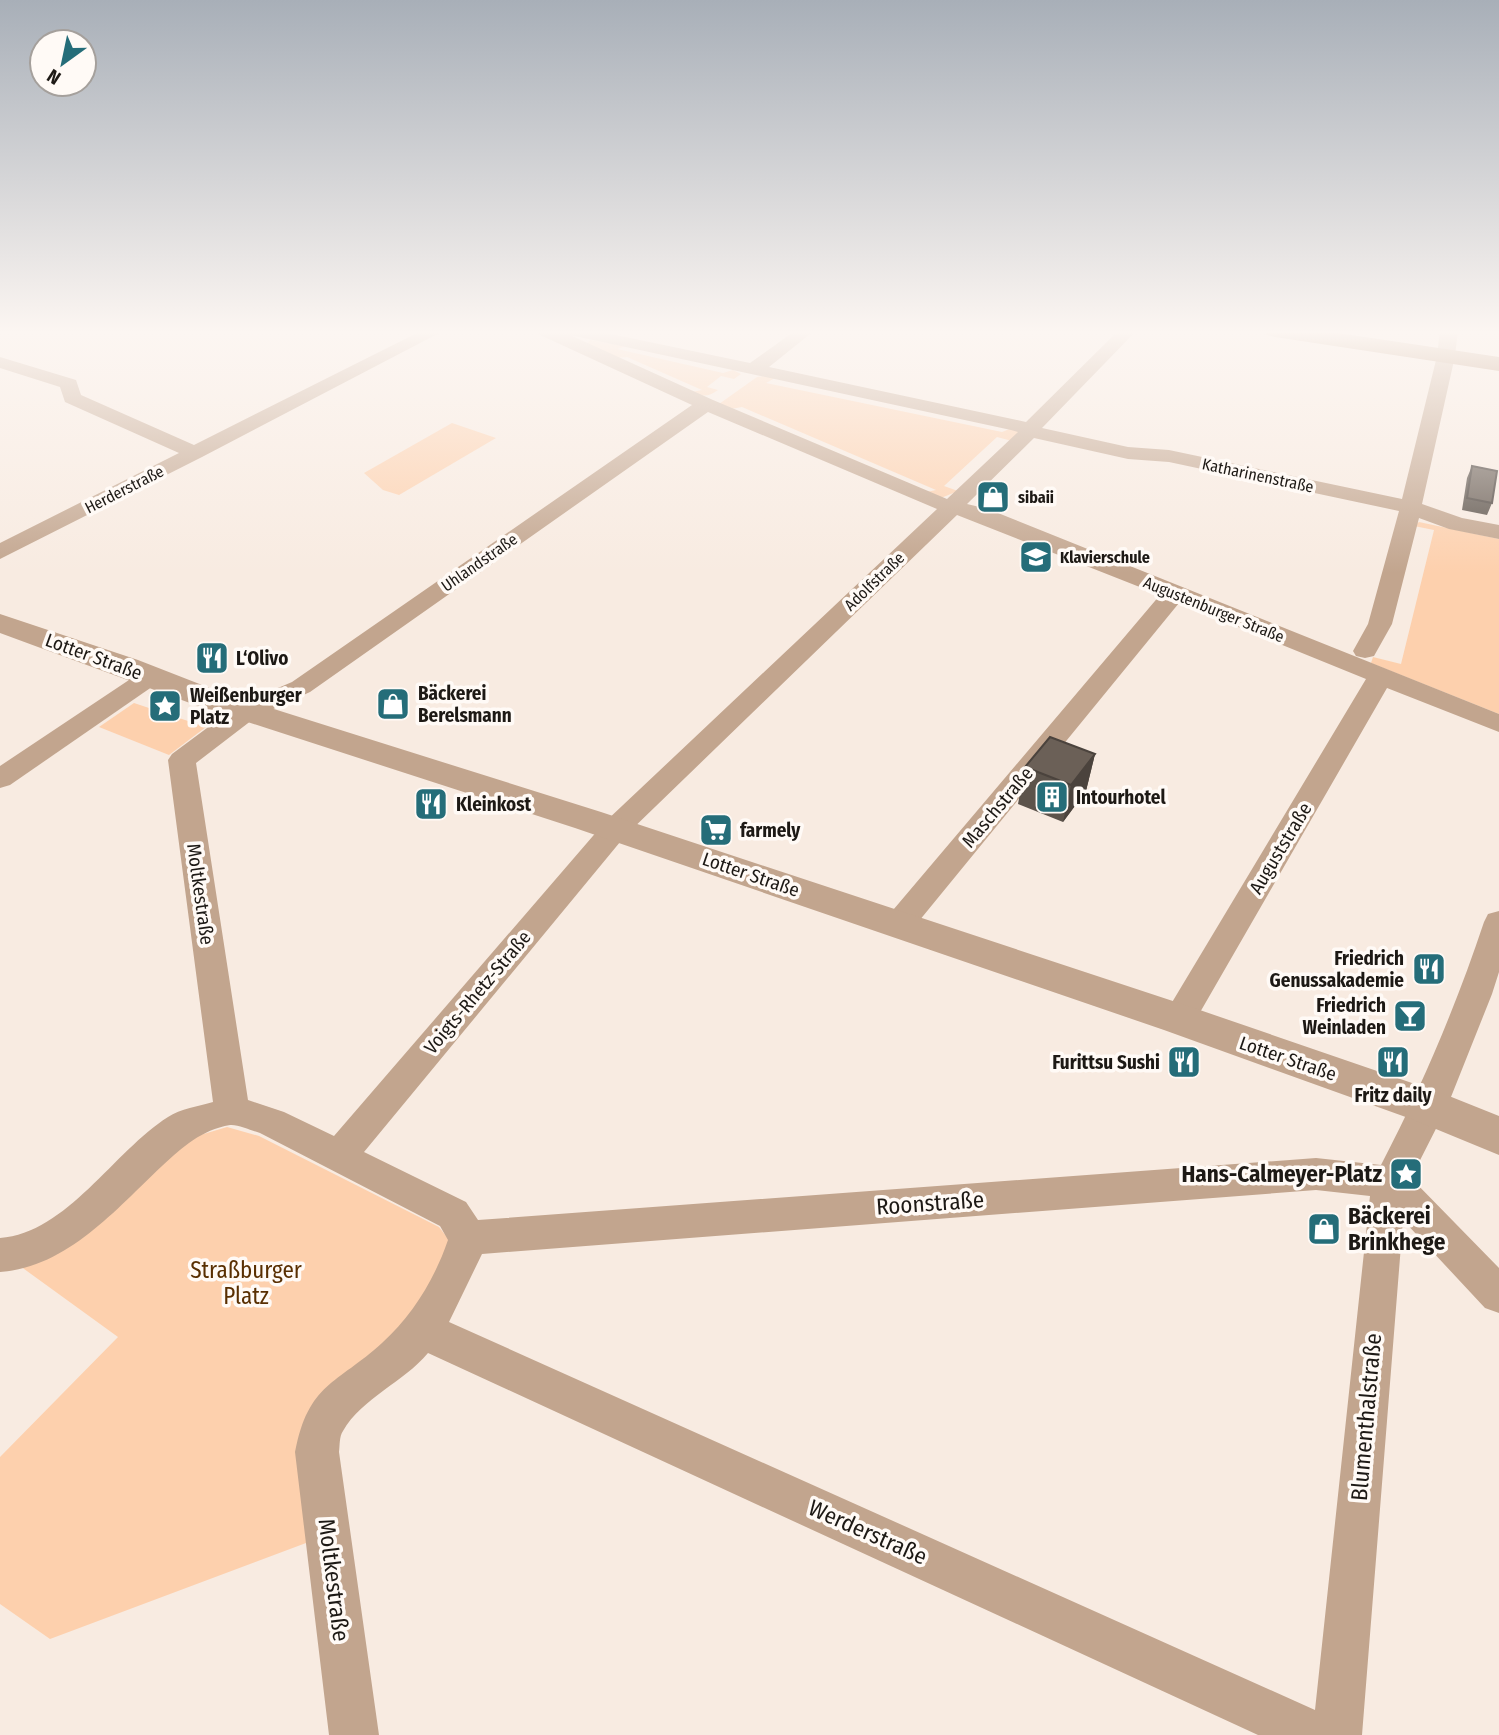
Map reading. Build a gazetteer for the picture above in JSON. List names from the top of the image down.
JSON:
{
  "streets": {
    "street": [
      "Katharinenstraße",
      "Herderstraße",
      "Uhlandstraße",
      "Adolfstraße",
      "Augustenburger Straße",
      "Lotter Straße",
      "Maschstraße",
      "Auguststraße",
      "Moltkestraße",
      "Voigts-Rhetz-Straße",
      "Roonstraße",
      "Blumenthalstraße",
      "Werderstraße"
    ]
  },
  "crossings": [
    ["Katharinenstraße", "Adolfstraße"],
    ["Uhlandstraße", "Lotter Straße"],
    ["Uhlandstraße", "Moltkestraße"],
    ["Adolfstraße", "Augustenburger Straße"],
    ["Adolfstraße", "Lotter Straße"],
    ["Adolfstraße", "Voigts-Rhetz-Straße"],
    ["Augustenburger Straße", "Maschstraße"],
    ["Augustenburger Straße", "Auguststraße"],
    ["Lotter Straße", "Maschstraße"],
    ["Lotter Straße", "Auguststraße"],
    ["Lotter Straße", "Moltkestraße"],
    ["Lotter Straße", "Voigts-Rhetz-Straße"],
    ["Lotter Straße", "Blumenthalstraße"],
    ["Moltkestraße", "Werderstraße"],
    ["Roonstraße", "Blumenthalstraße"]
  ],
  "parks": ["Straßburger Platz"],
  "places": {
    "shop": ["sibaii", "Bäckerei Berelsmann", "Bäckerei Brinkhege"],
    "school or university": ["Klavierschule"],
    "restaurant": [
      "L‘Olivo",
      "Kleinkost",
      "Friedrich Genussakademie",
      "Furittsu Sushi",
      "Fritz daily"
    ],
    "place": ["Weißenburger Platz", "Hans-Calmeyer-Platz"],
    "building": ["Intourhotel"],
    "supermarket": ["farmely"],
    "bar": ["Friedrich Weinladen"]
  },
  "north": "bottom left"
}
